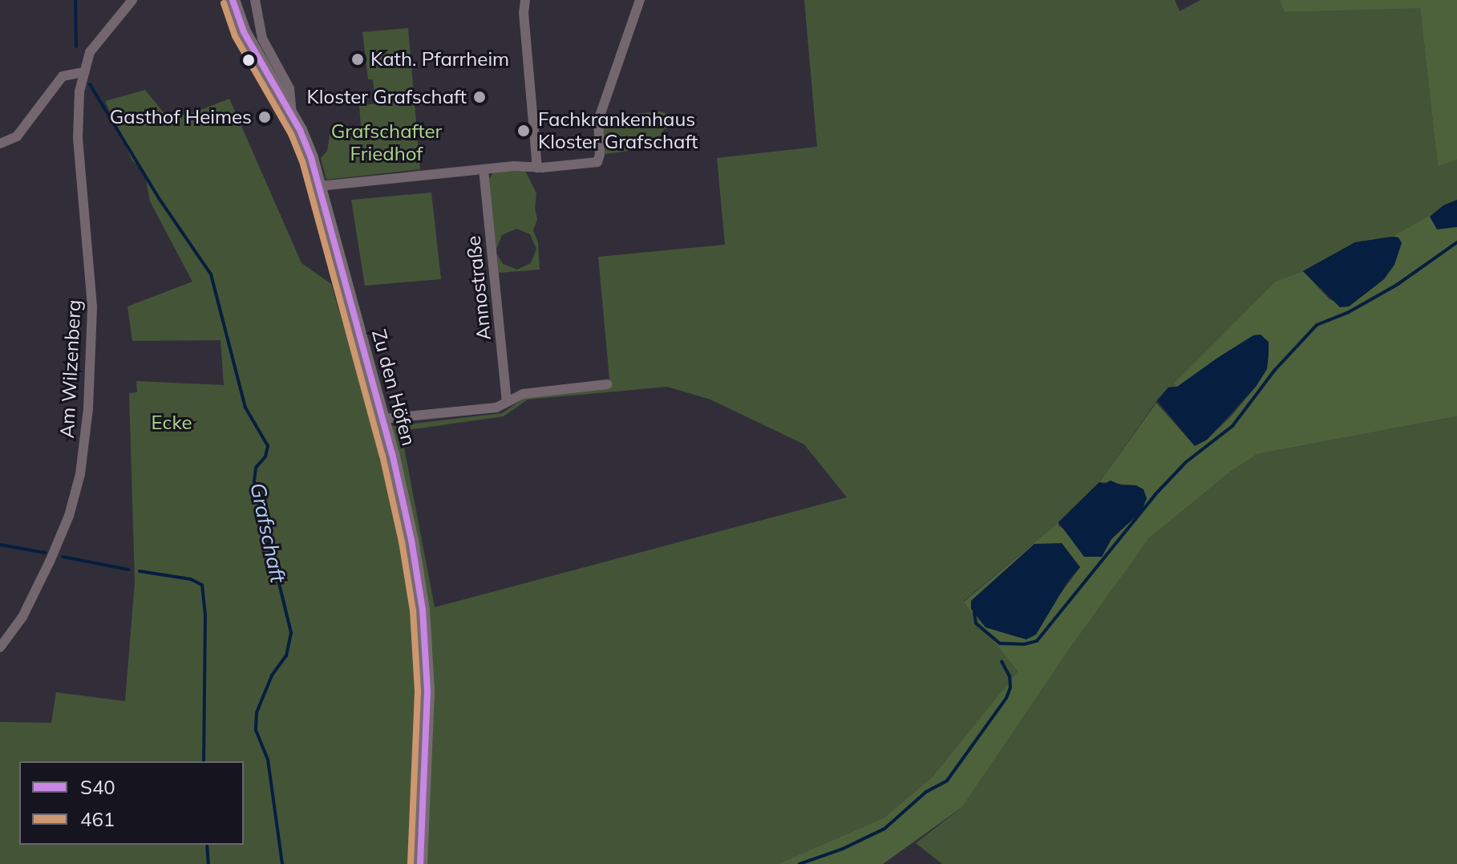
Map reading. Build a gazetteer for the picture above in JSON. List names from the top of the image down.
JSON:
{
  "streets": {
    "street": ["Annostraße", "Am Wilzenberg", "Zu den Höfen"]
  },
  "water": ["Grafschaft"],
  "parks": ["Grafschafter Friedhof", "Ecke"],
  "places": [
    "Kath. Pfarrheim",
    "Kloster Grafschaft",
    "Gasthof Heimes",
    "Fachkrankenhaus Kloster Grafschaft"
  ],
  "lines": ["transit line S40", "transit line 461"],
  "legend": ["S40", "461"]
}
